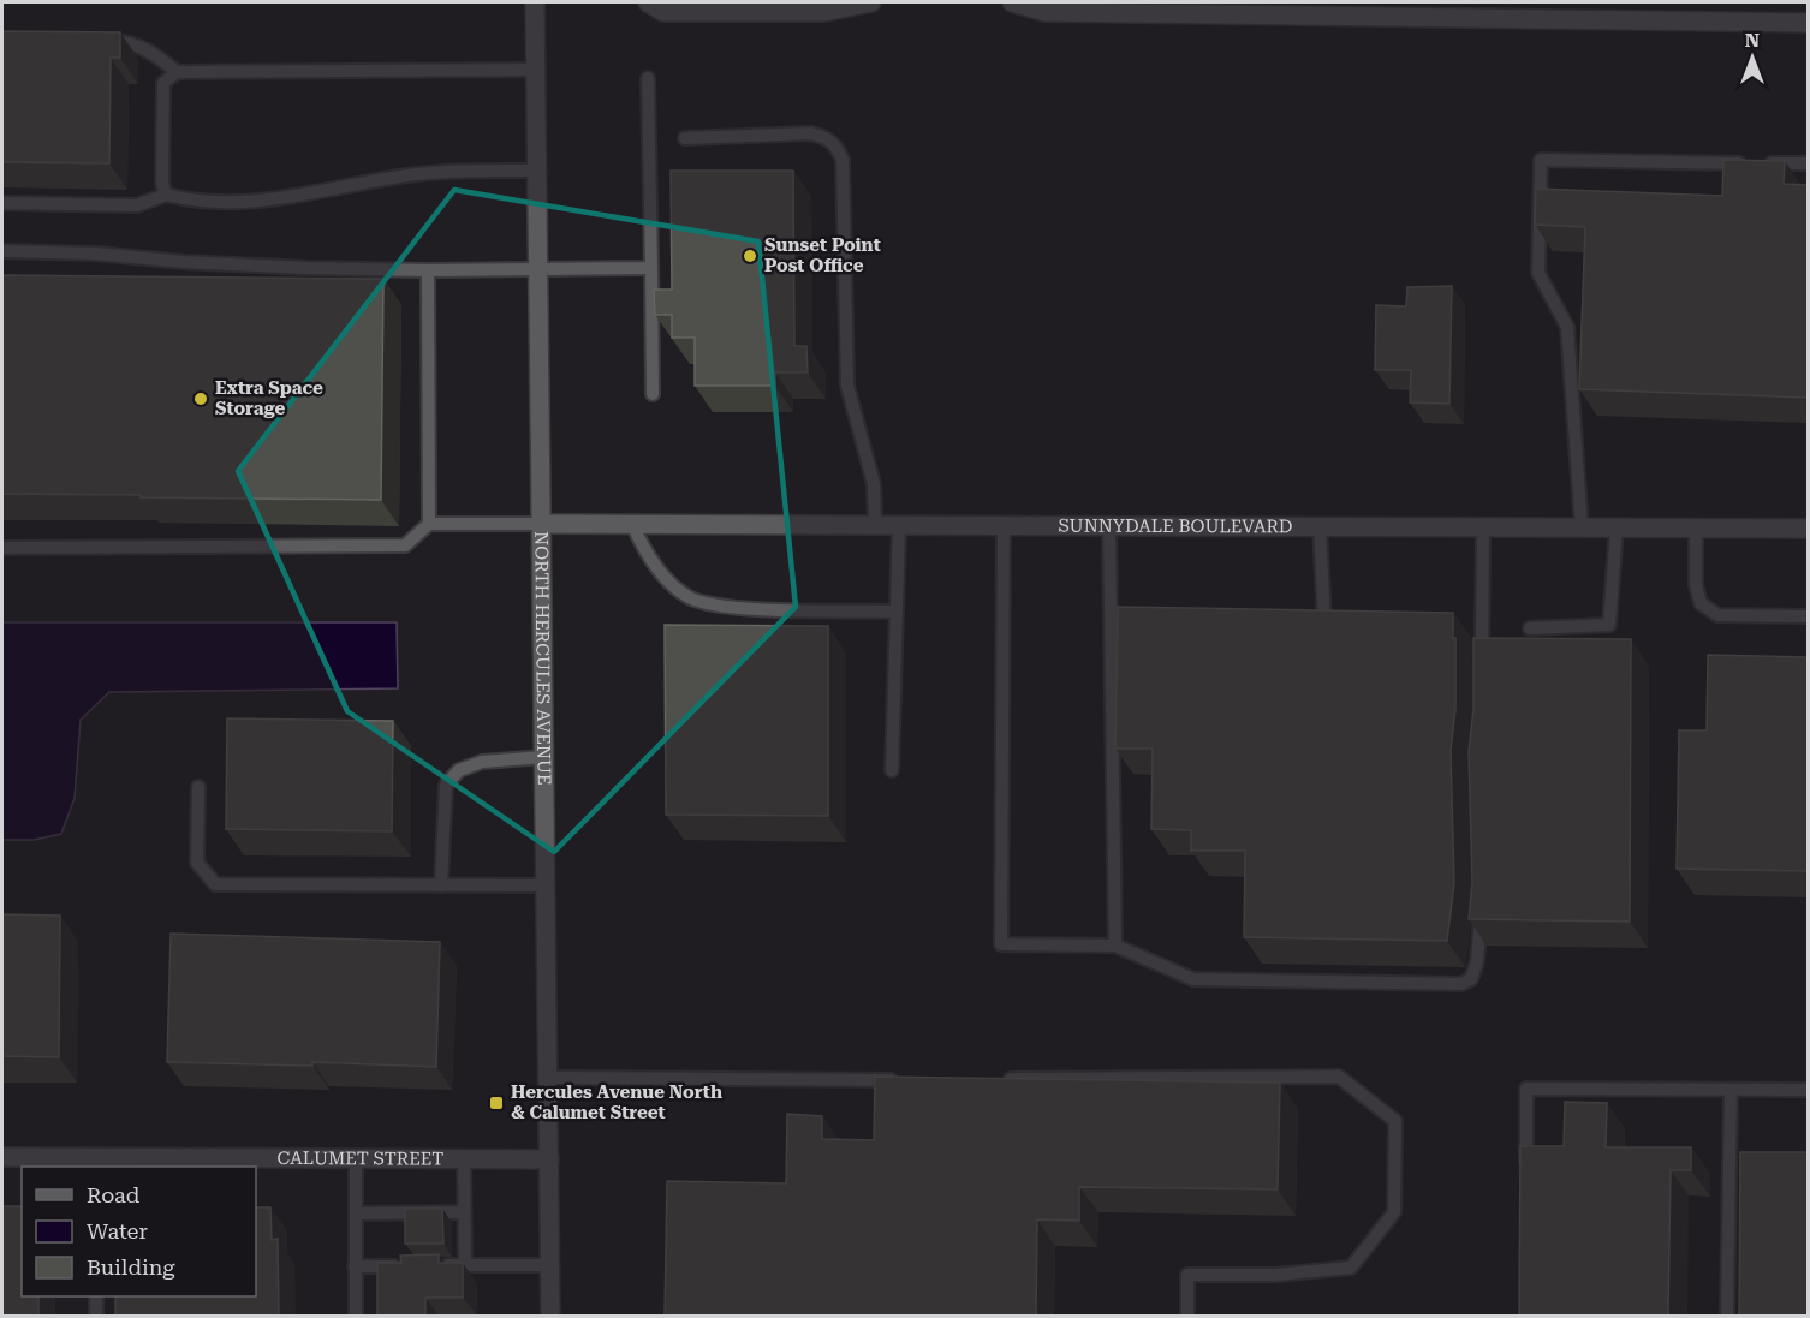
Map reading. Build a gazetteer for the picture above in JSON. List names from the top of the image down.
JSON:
{
  "streets": {
    "street": ["SUNNYDALE BOULEVARD", "NORTH HERCULES AVENUE", "CALUMET STREET"]
  },
  "crossings": [
    ["SUNNYDALE BOULEVARD", "NORTH HERCULES AVENUE"],
    ["NORTH HERCULES AVENUE", "CALUMET STREET"]
  ],
  "places": {
    "other": ["Sunset Point Post Office", "Extra Space Storage"],
    "transit": ["Hercules Avenue North & Calumet Street"]
  },
  "legend": ["Road", "Water", "Building"],
  "north": "top"
}
